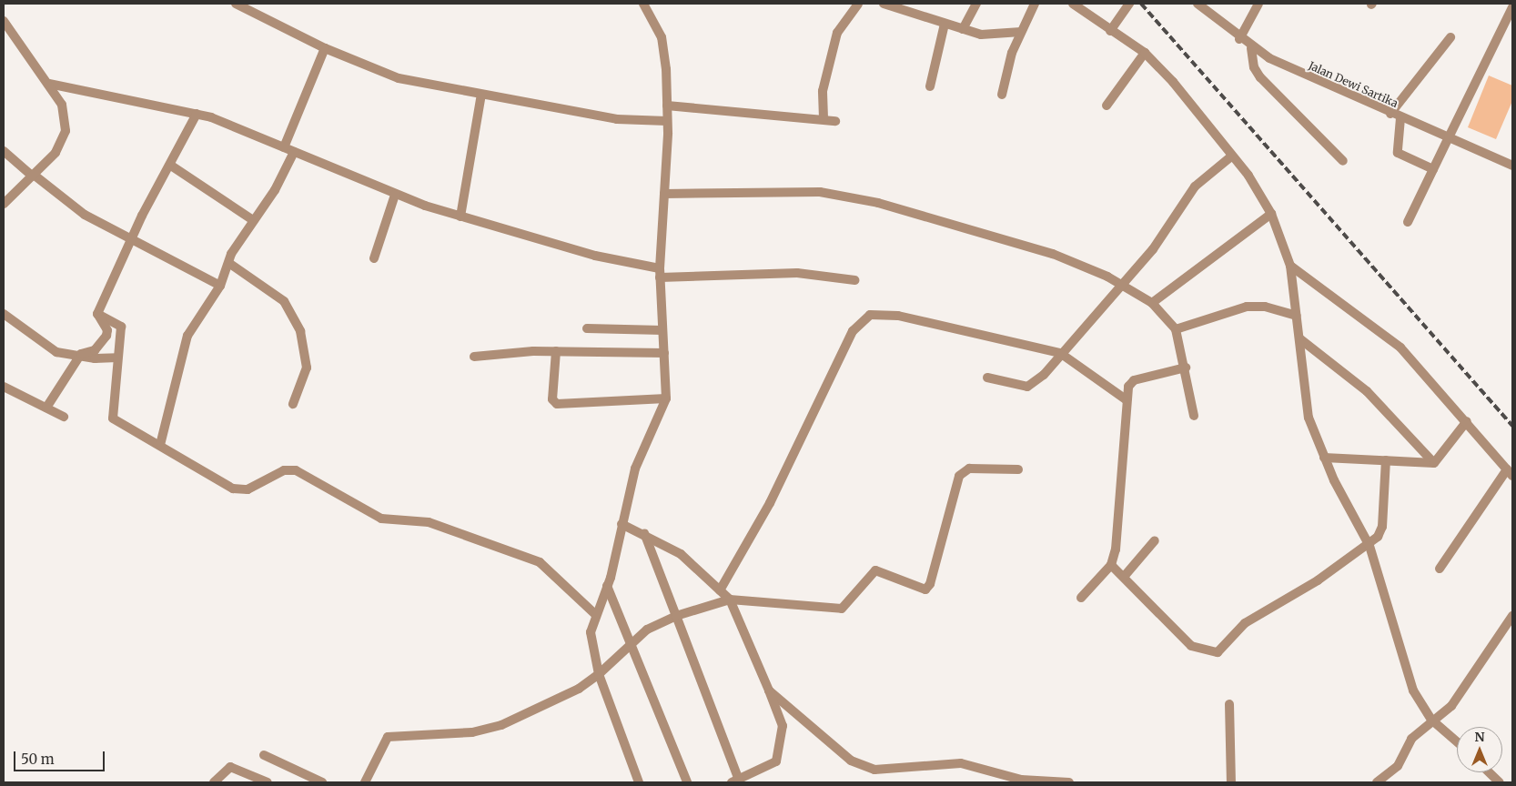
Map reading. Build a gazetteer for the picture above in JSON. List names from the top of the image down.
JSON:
{
  "streets": {
    "street": ["Jalan Dewi Sartika"]
  },
  "scale_bar": "50 m",
  "north": "top"
}
